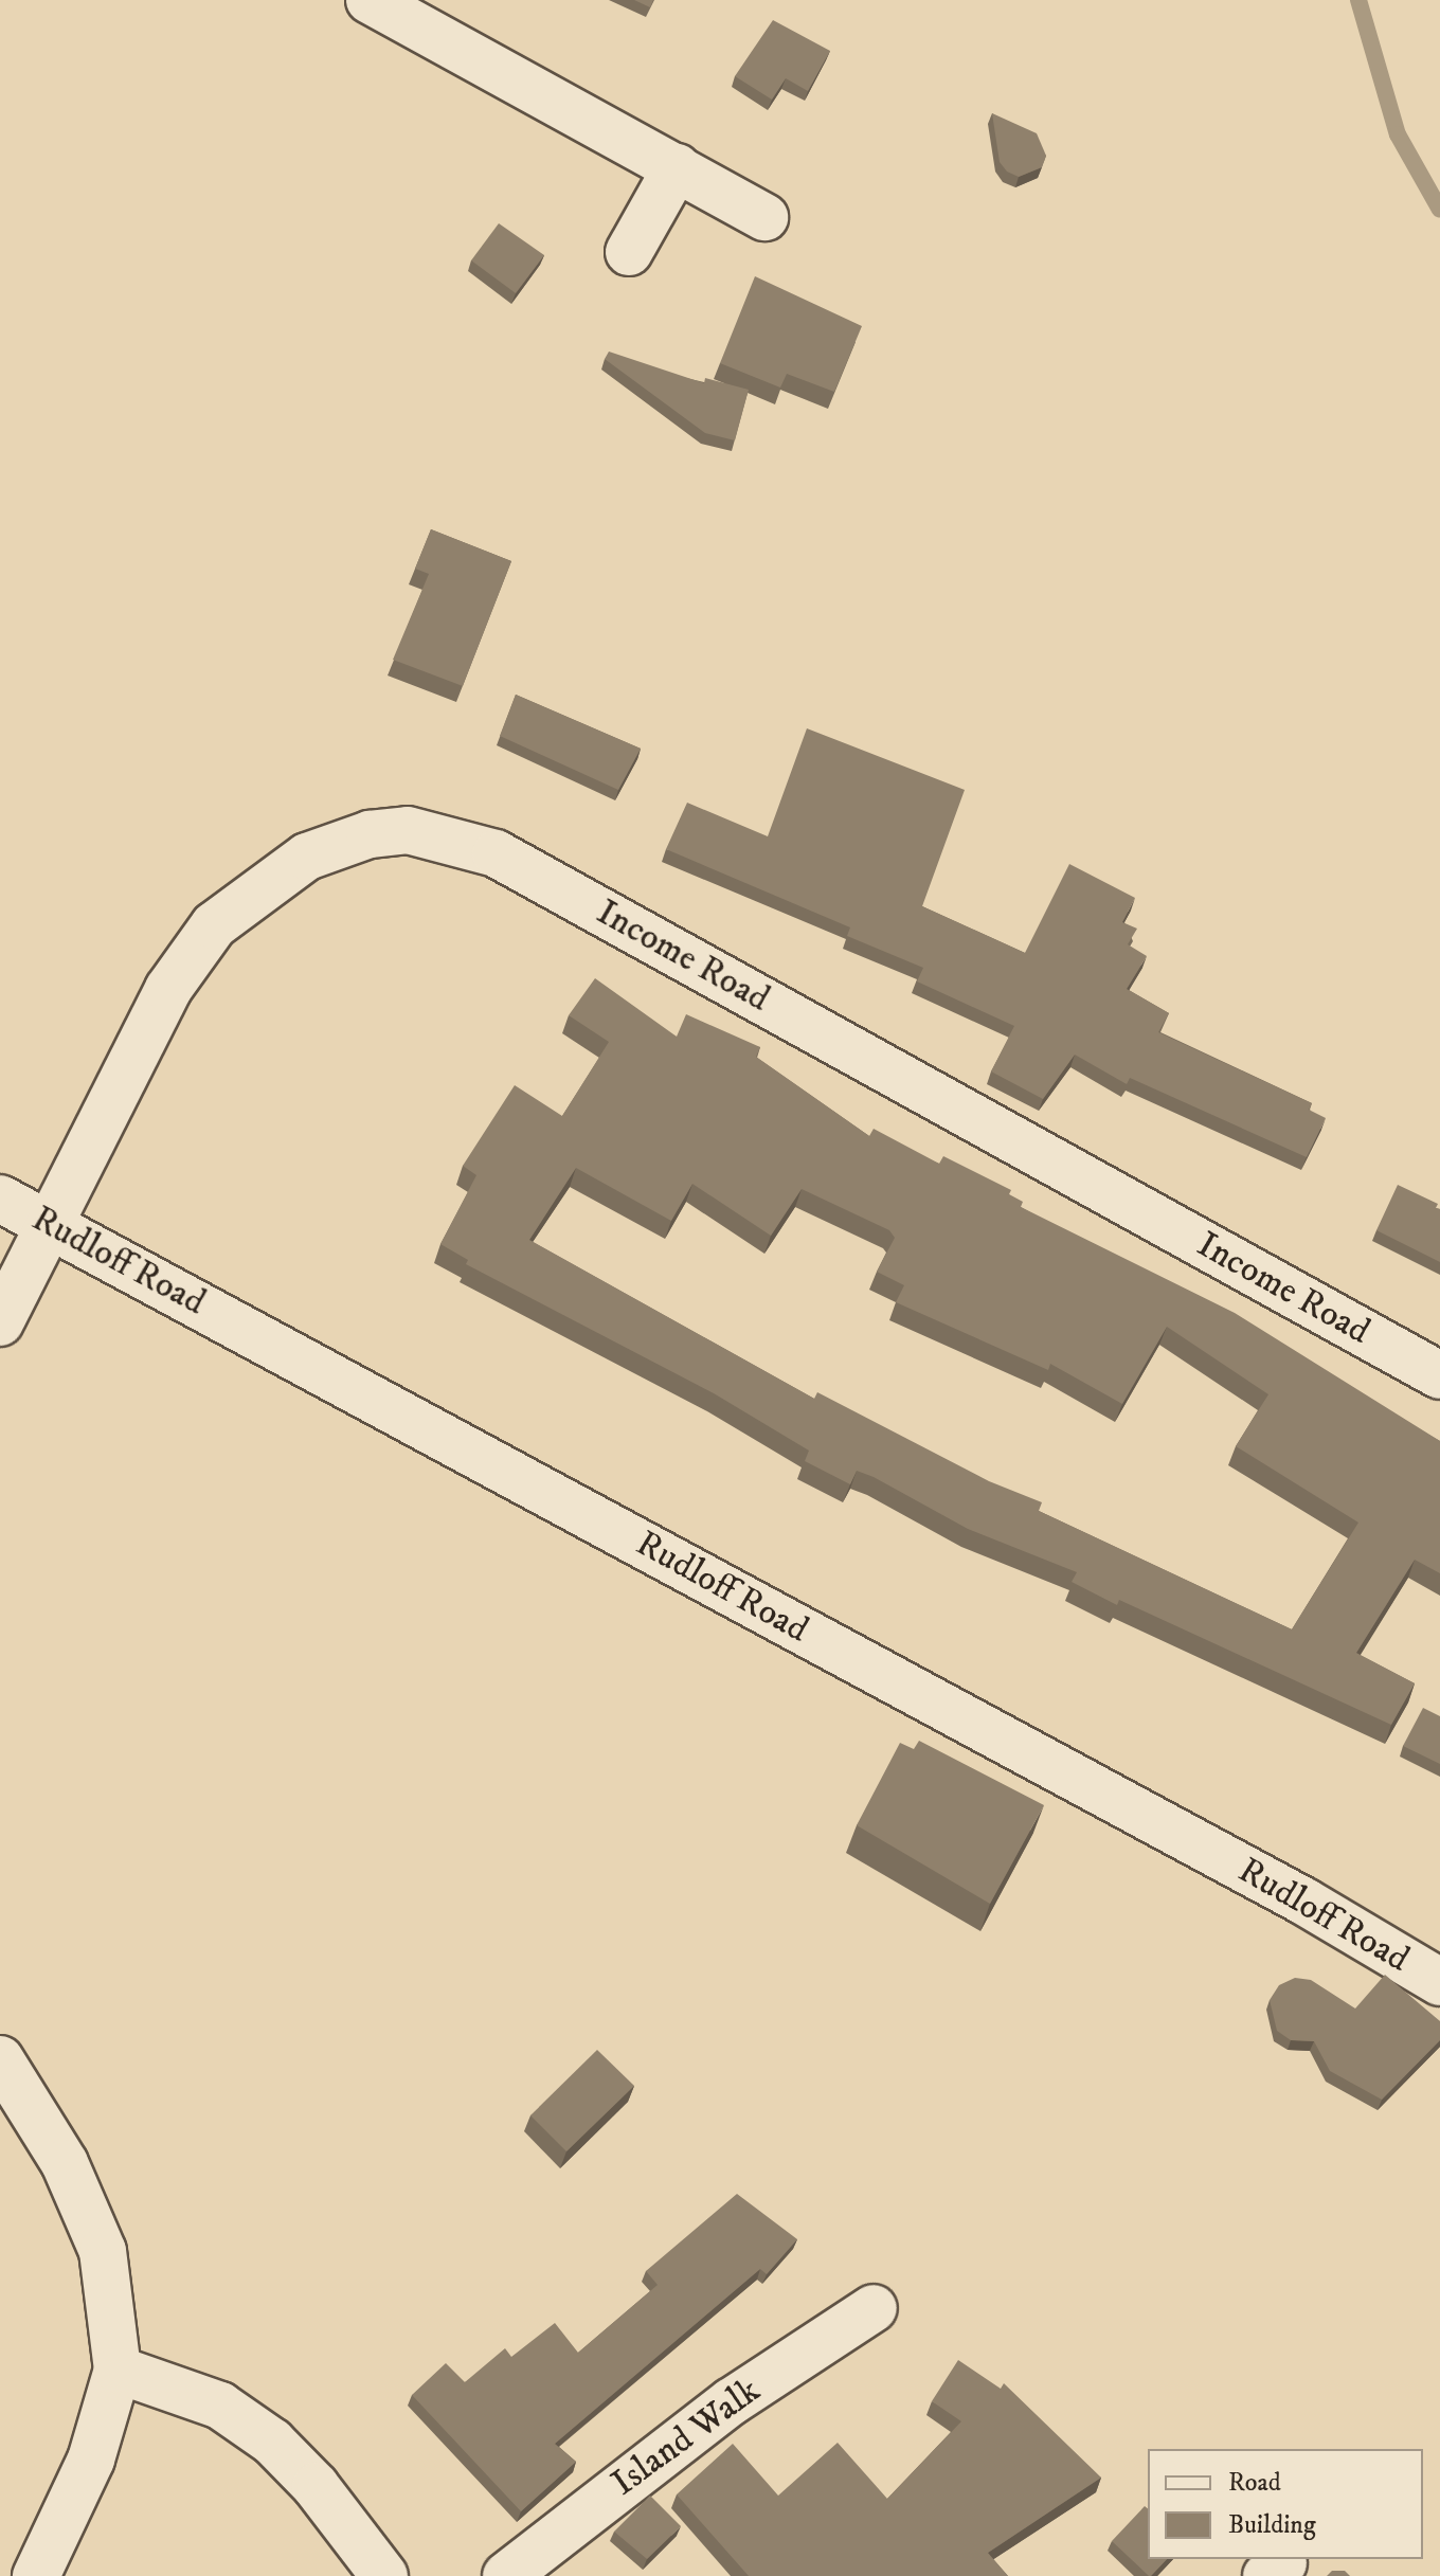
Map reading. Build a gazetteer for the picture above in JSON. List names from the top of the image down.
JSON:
{
  "streets": {
    "street": ["Income Road", "Rudloff Road", "Island Walk"]
  },
  "crossings": [
    ["Income Road", "Rudloff Road"]
  ],
  "legend": ["Road", "Building"]
}
